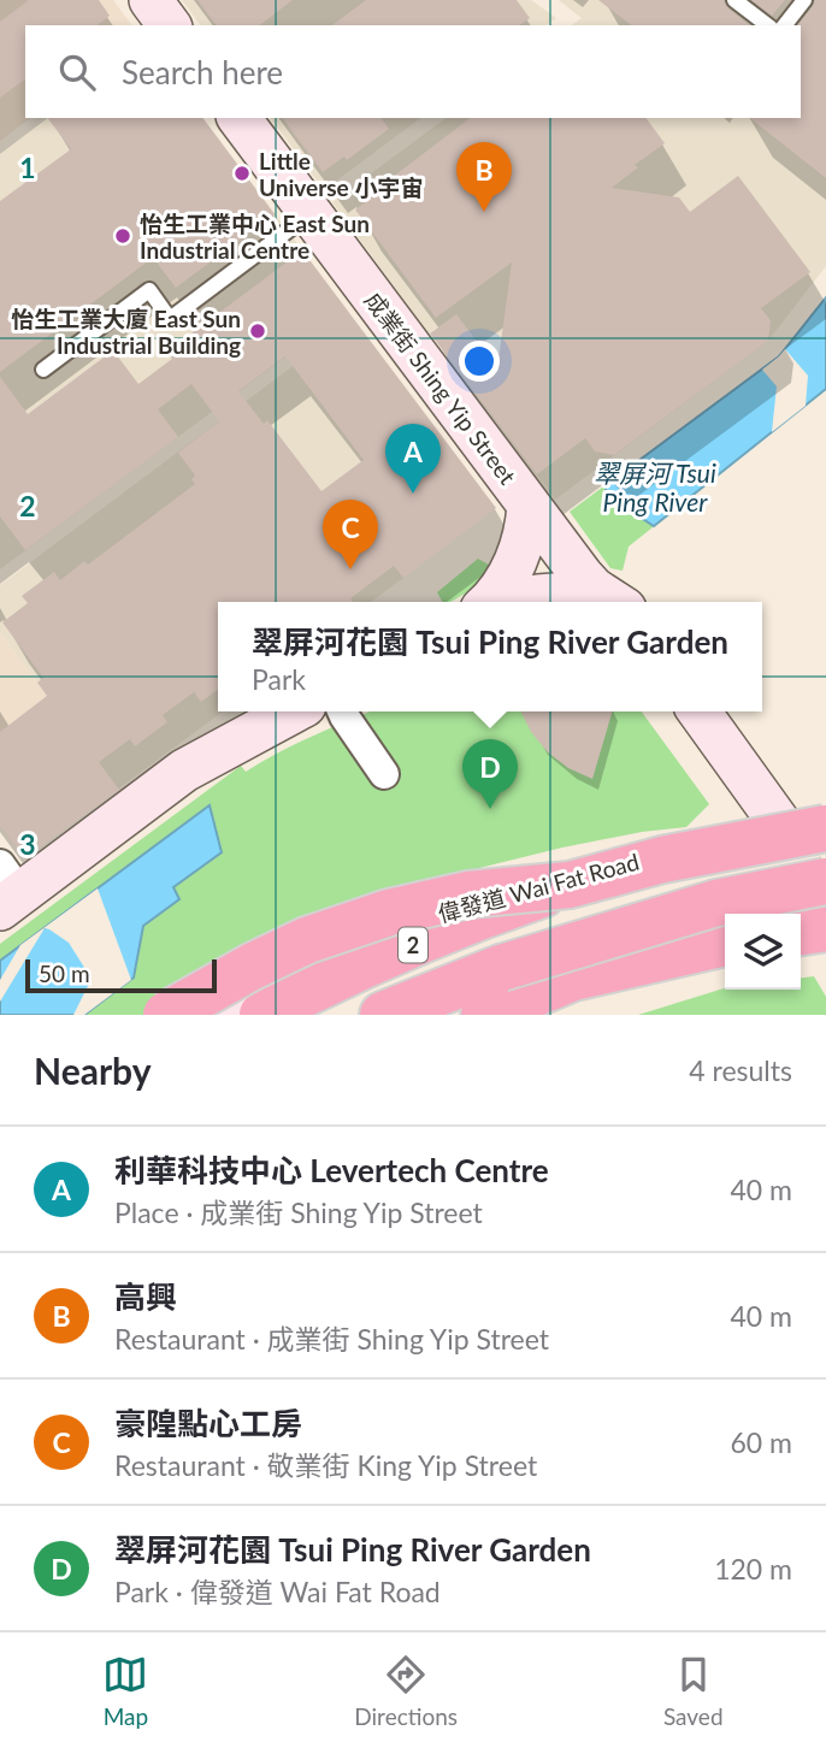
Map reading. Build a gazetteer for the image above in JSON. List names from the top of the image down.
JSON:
{
  "streets": {
    "highway": ["2"],
    "main road": ["成業街 Shing Yip Street", "偉發道 Wai Fat Road"]
  },
  "crossings": [
    ["偉發道 Wai Fat Road", "2"]
  ],
  "water": ["翠屏河 Tsui Ping River"],
  "places": ["Little Universe 小宇宙", "怡生工業中心 East Sun Industrial Centre", "怡生工業大廈 East Sun Industrial Building"],
  "scale_bar": "50 m",
  "page": {
    "search": "Search here",
    "pins": [
      "B",
      "A",
      "C",
      "D"
    ],
    "popup": ["翠屏河花園 Tsui Ping River Garden", "Park"],
    "scale": "50 m",
    "heading": ["Nearby", "4 results"],
    "list": [
      {
        "mark": "A",
        "name": "利華科技中心 Levertech Centre",
        "note": "Place · 成業街 Shing Yip Street",
        "value": "40 m"
      },
      {
        "mark": "B",
        "name": "高興",
        "note": "Restaurant · 成業街 Shing Yip Street",
        "value": "40 m"
      },
      {
        "mark": "C",
        "name": "豪隍點心工房",
        "note": "Restaurant · 敬業街 King Yip Street",
        "value": "60 m"
      },
      {
        "mark": "D",
        "name": "翠屏河花園 Tsui Ping River Garden",
        "note": "Park · 偉發道 Wai Fat Road",
        "value": "120 m"
      }
    ],
    "nav": ["Map", "Directions", "Saved"]
  },
  "grid": {
    "rows": ["1", "2", "3"]
  }
}
